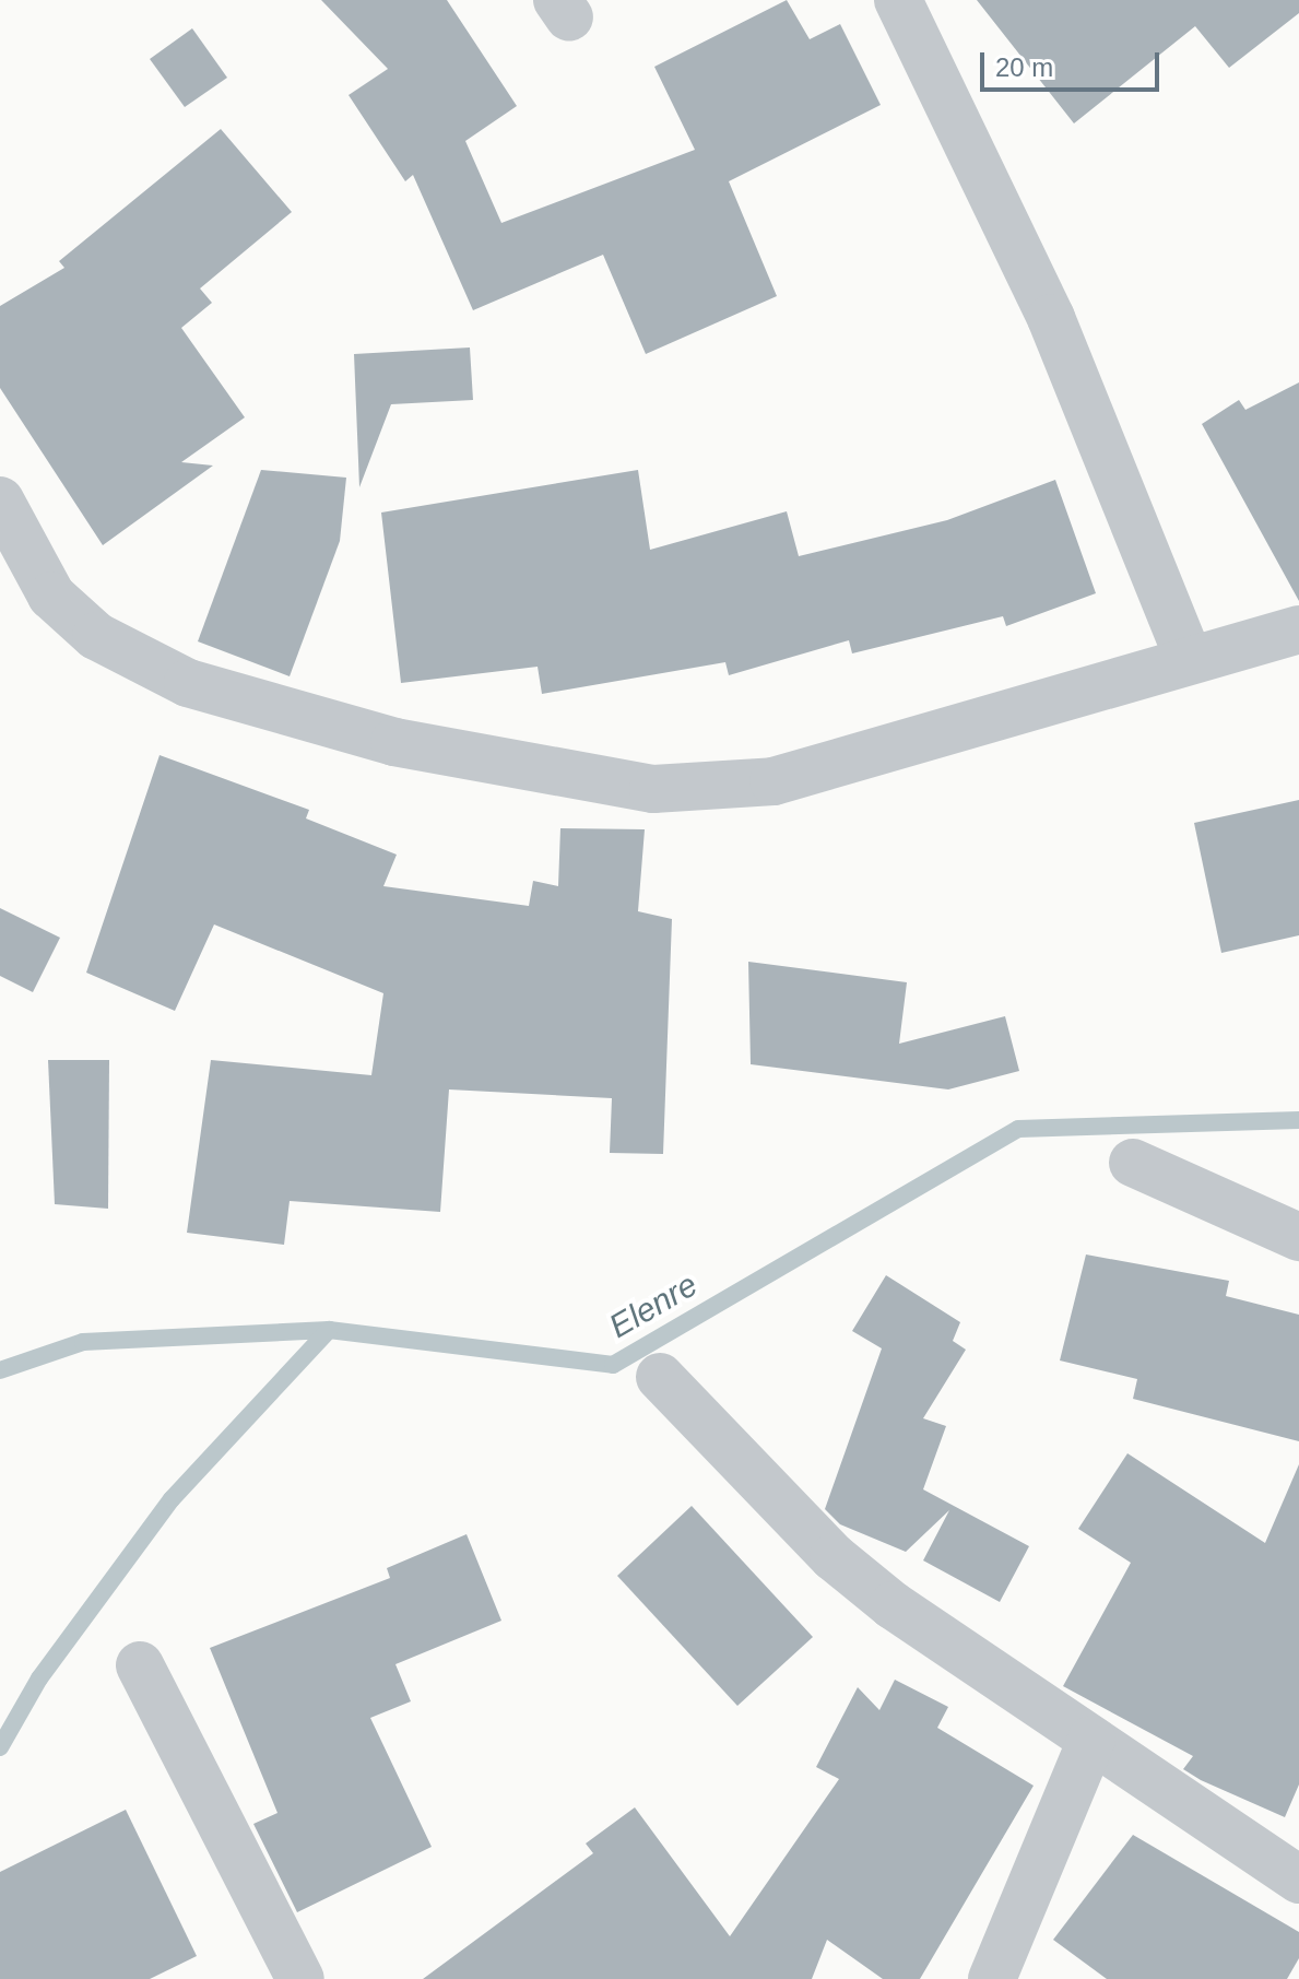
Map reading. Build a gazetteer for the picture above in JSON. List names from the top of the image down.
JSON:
{
  "water": ["Elenre"],
  "scale_bar": "20 m"
}
